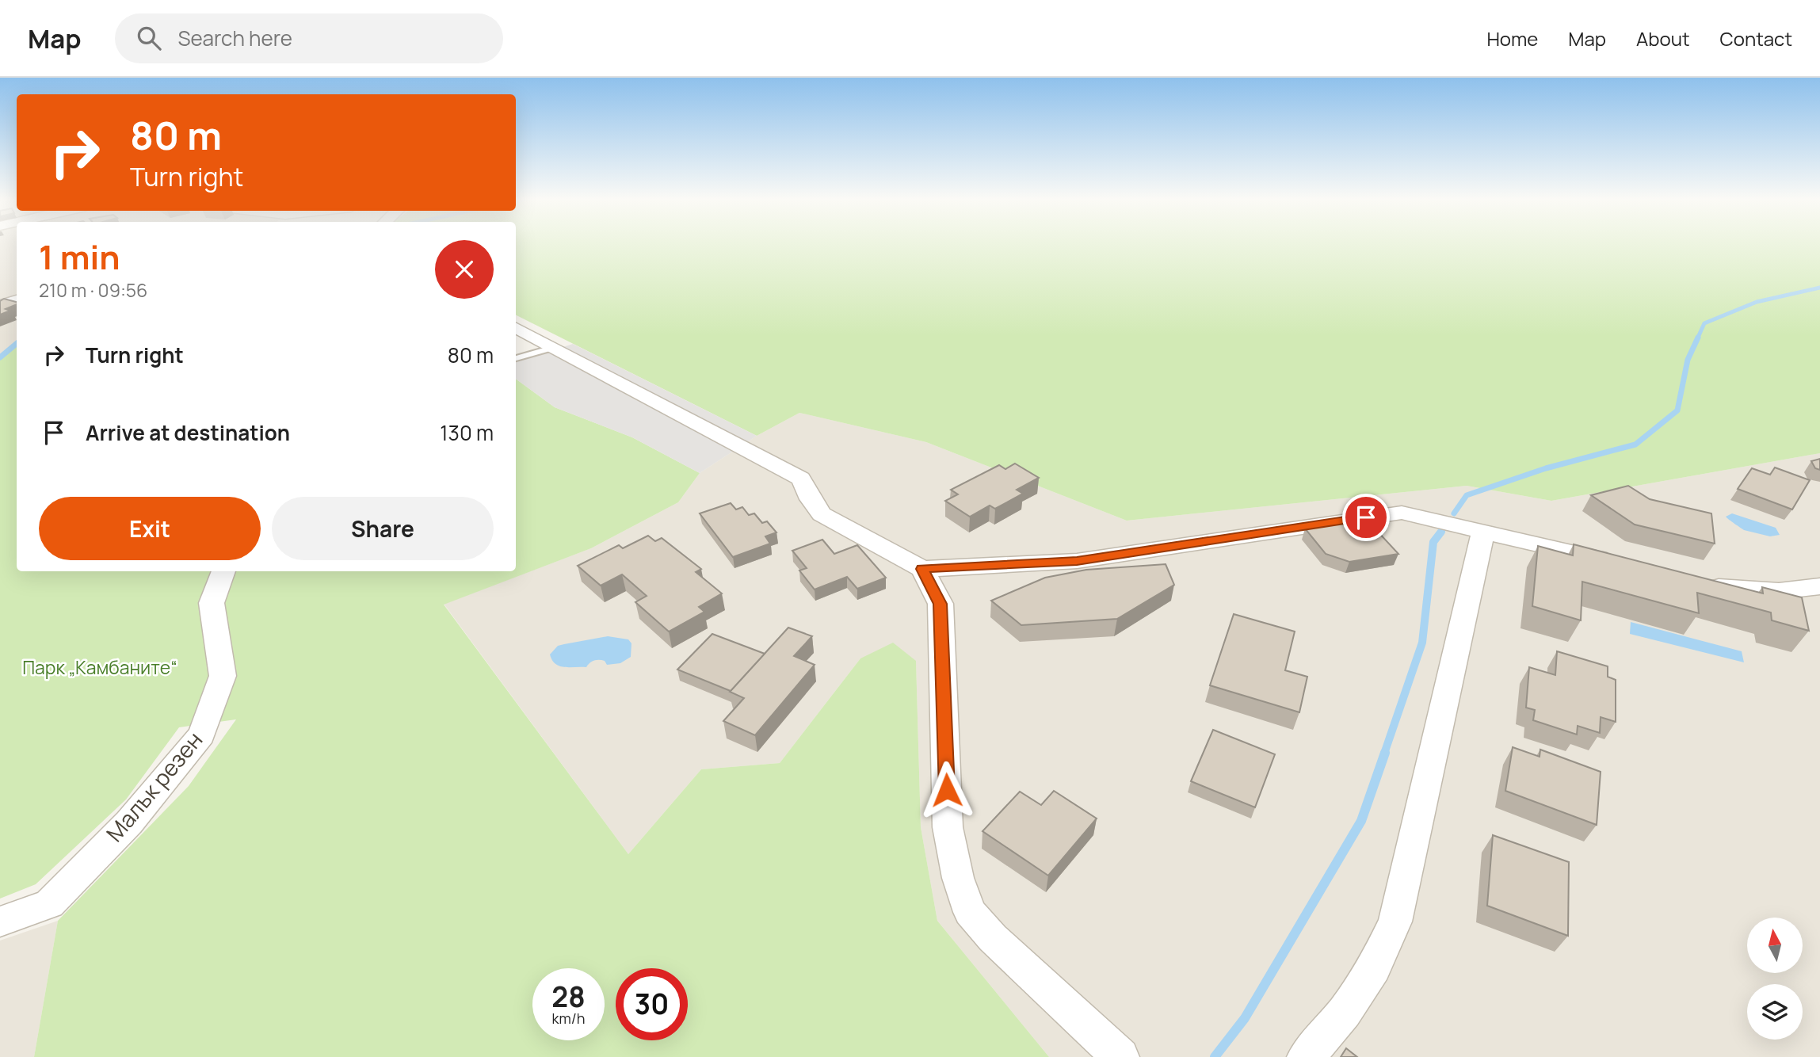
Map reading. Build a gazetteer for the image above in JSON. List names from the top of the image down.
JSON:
{
  "streets": {
    "street": ["Малък резен"]
  },
  "parks": ["Парк „Камбаните“"],
  "north": "top",
  "page": {
    "header": "Map",
    "search": "Search here",
    "nav": [
      "Home",
      "Map",
      "About",
      "Contact"
    ],
    "turn": ["80 m", "Turn right"],
    "heading": ["1 min", "210 m · 09:56"],
    "list": [
      {
        "name": "Turn right",
        "value": "80 m"
      },
      {
        "name": "Arrive at destination",
        "value": "130 m"
      }
    ],
    "buttons": ["Exit", "Share"],
    "speed": "28 km/h",
    "limit": "30"
  }
}
